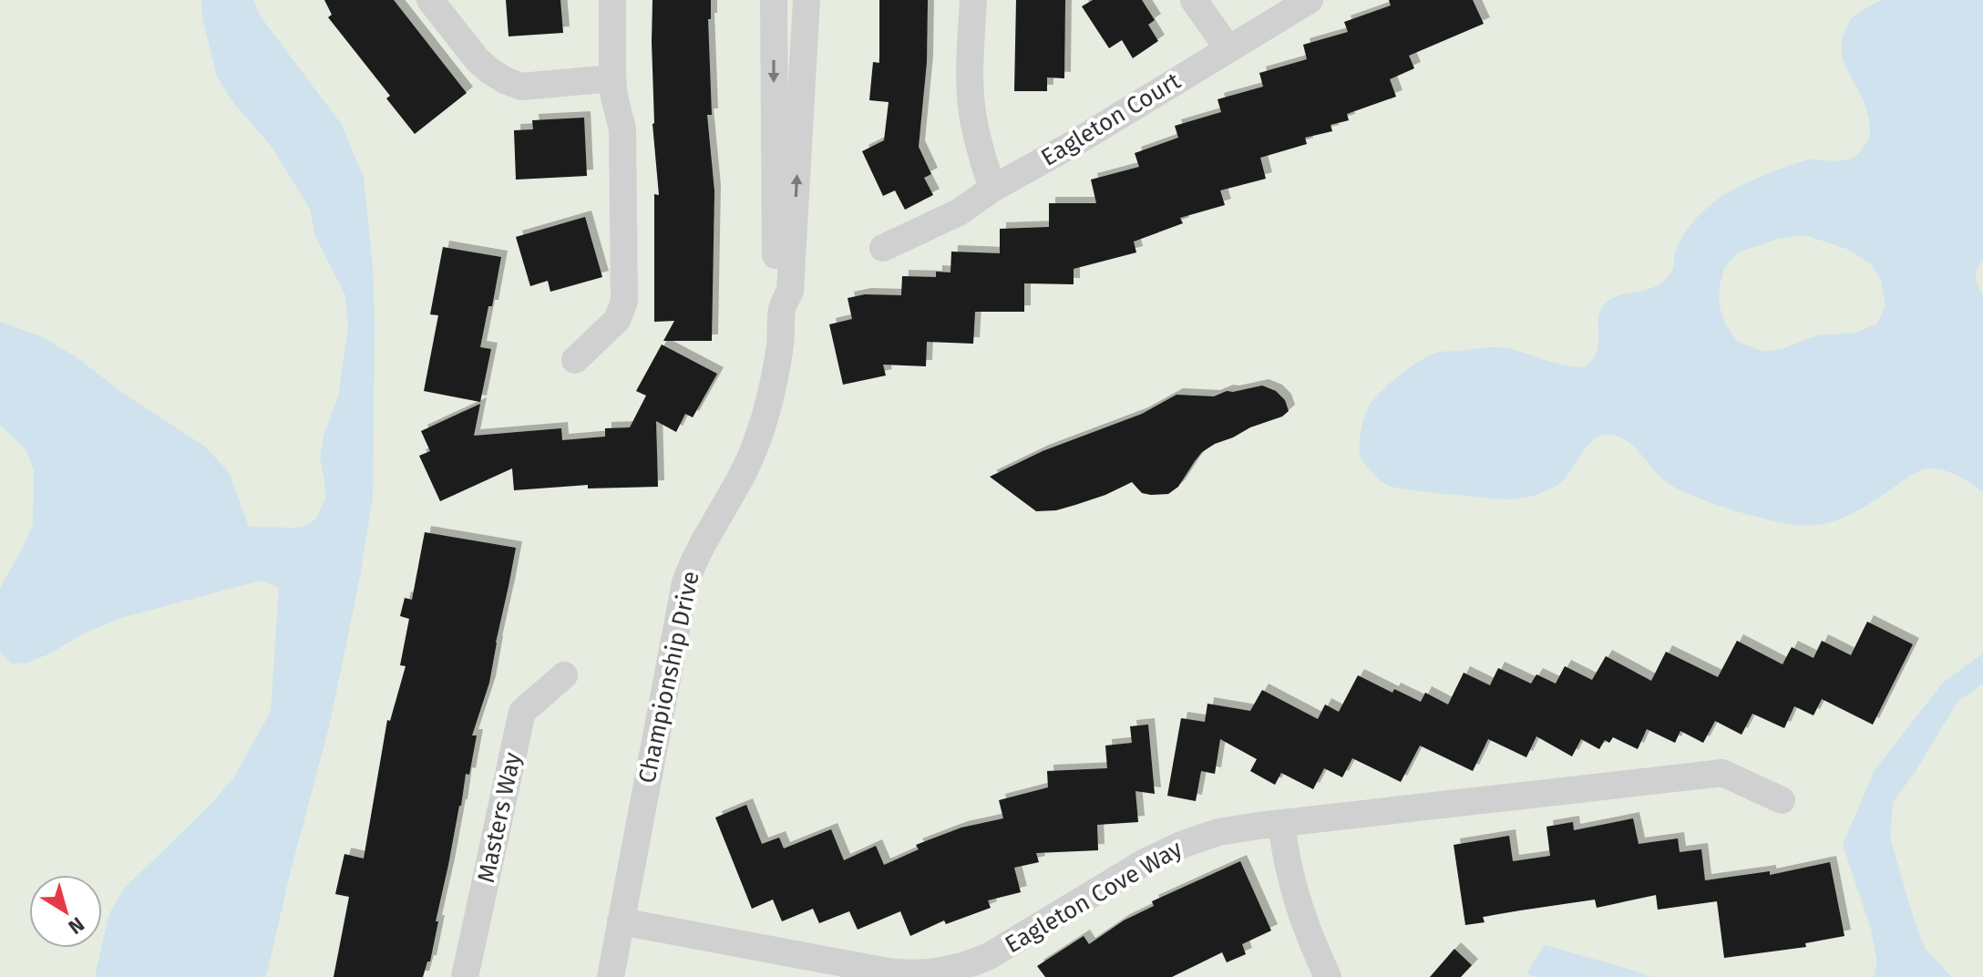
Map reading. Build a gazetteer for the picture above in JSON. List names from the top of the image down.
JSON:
{
  "streets": {
    "street": [
      "Eagleton Court",
      "Championship Drive",
      "Masters Way",
      "Eagleton Cove Way"
    ]
  },
  "crossings": [
    ["Championship Drive", "Eagleton Cove Way"]
  ],
  "north": "bottom right"
}
